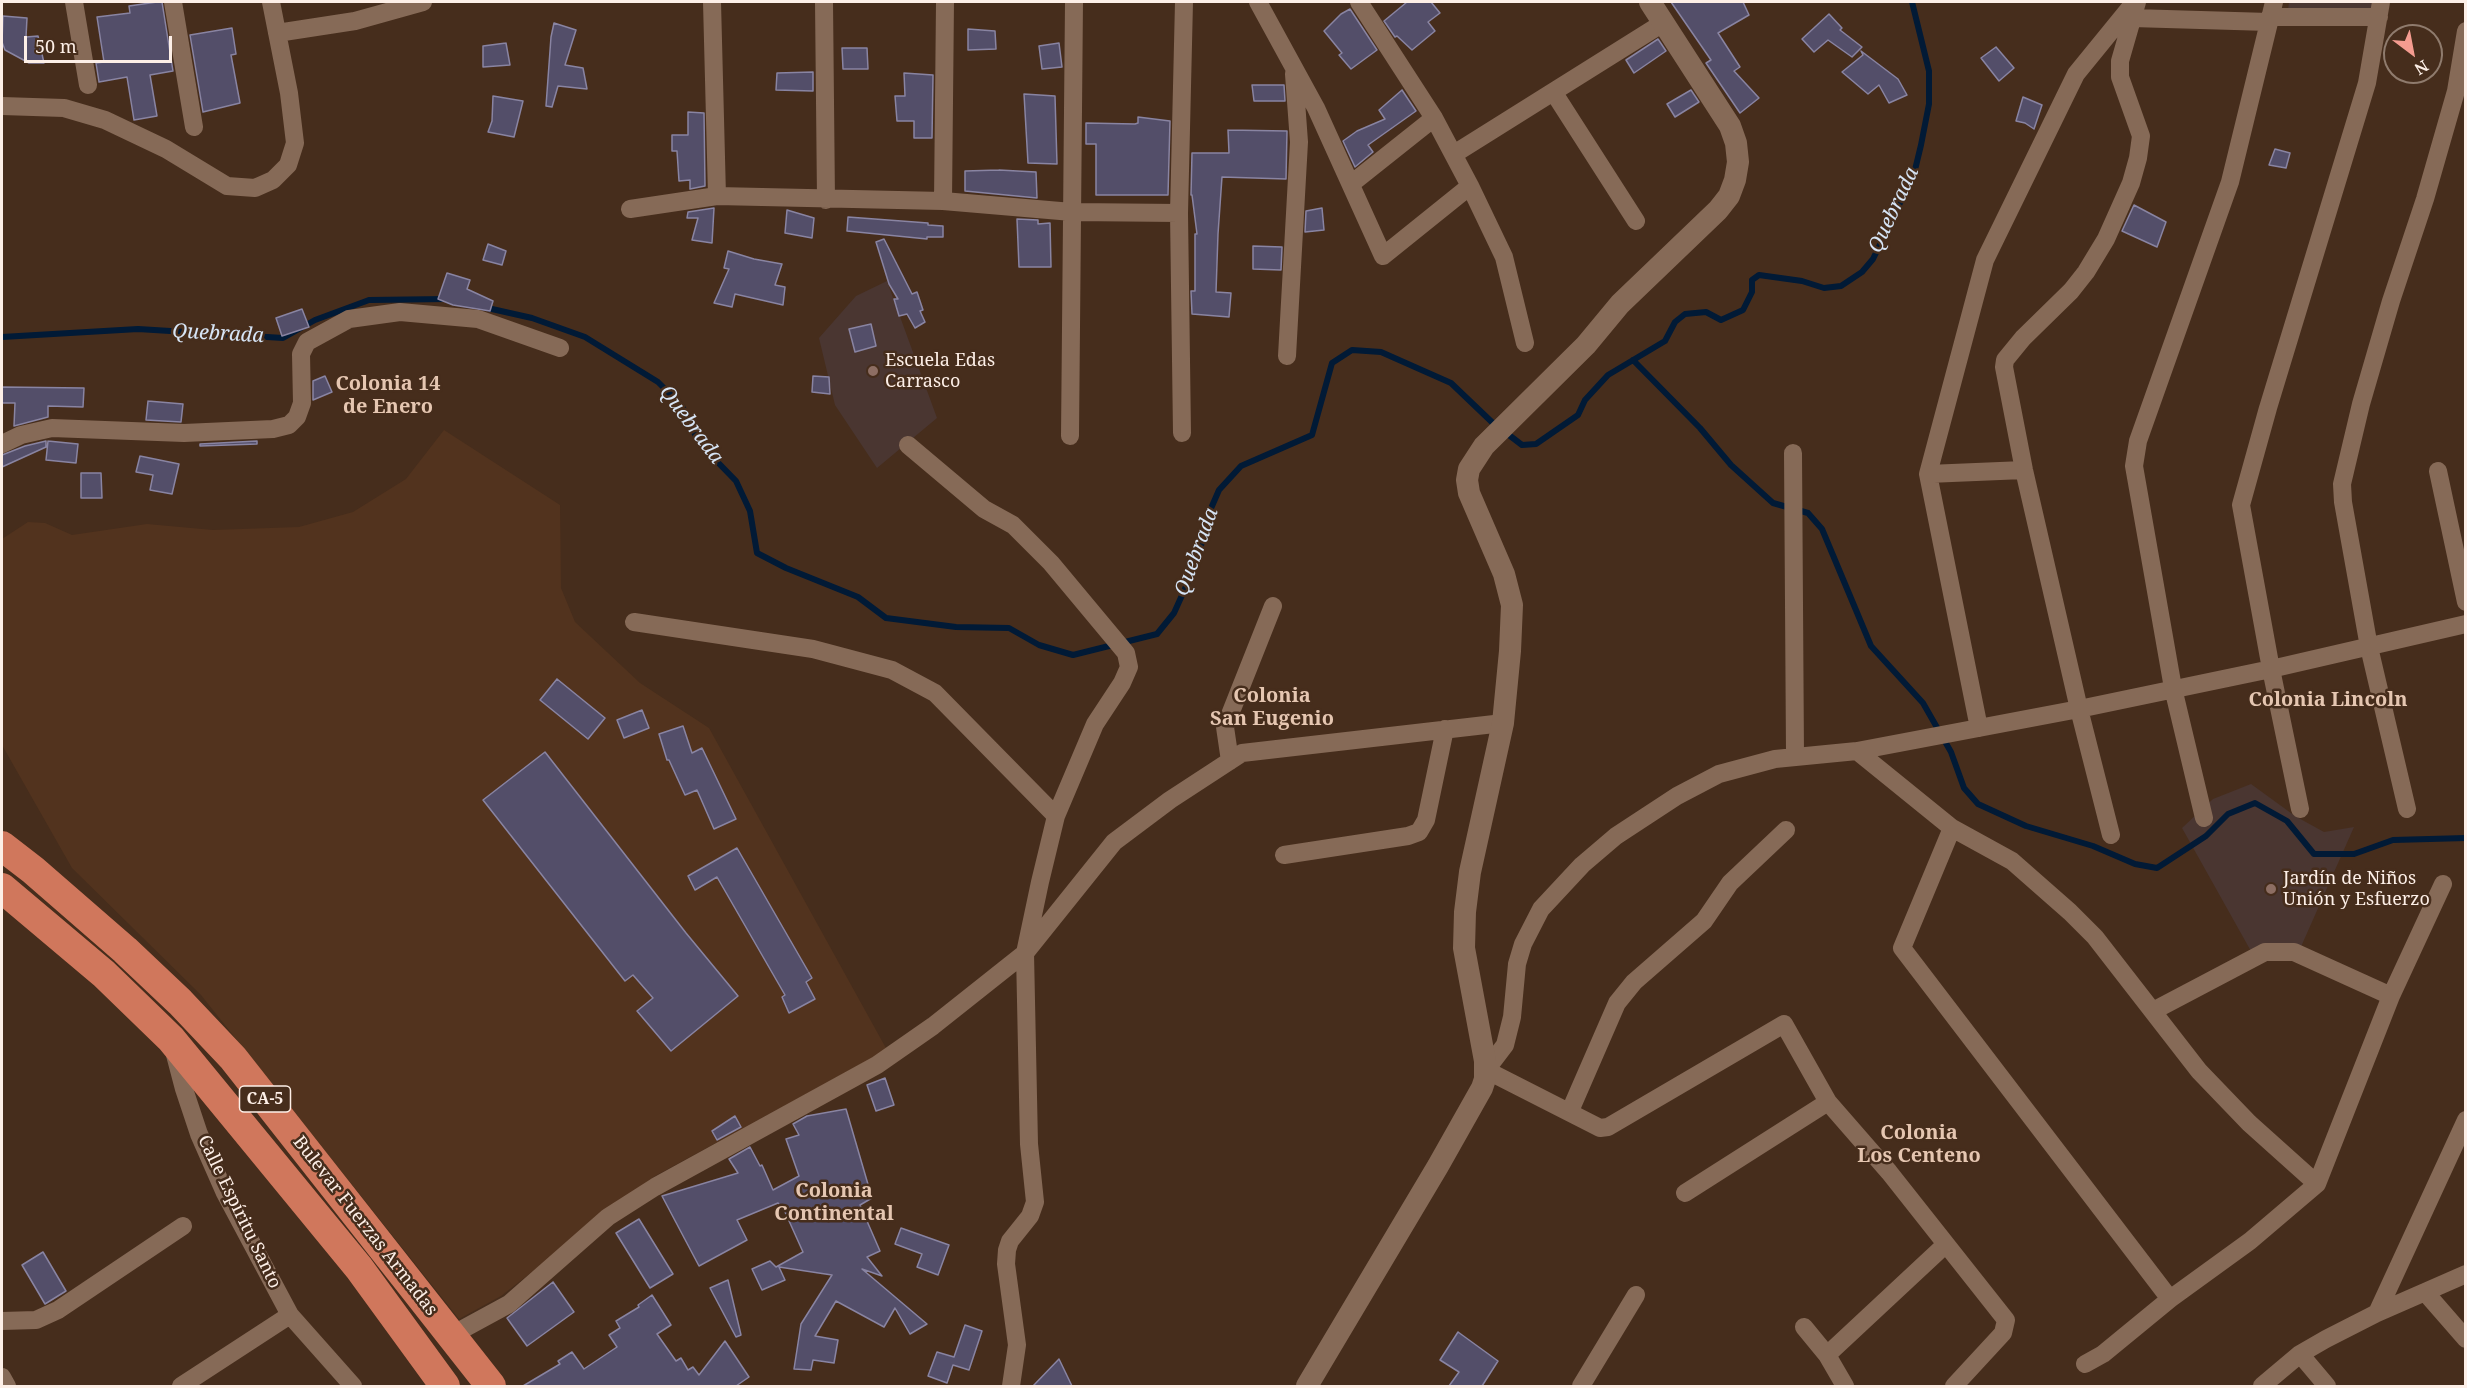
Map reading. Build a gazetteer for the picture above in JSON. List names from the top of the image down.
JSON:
{
  "streets": {
    "highway": ["CA-5", "Bulevar Fuerzas Armadas"],
    "street": ["Calle Espíritu Santo"]
  },
  "crossings": [
    ["Calle Espíritu Santo", "Bulevar Fuerzas Armadas"]
  ],
  "districts": [
    "Colonia 14 de Enero",
    "Colonia San Eugenio",
    "Colonia Lincoln",
    "Colonia Los Centeno",
    "Colonia Continental"
  ],
  "water": ["Quebrada"],
  "places": ["Escuela Edas Carrasco", "Jardín de Niños Unión y Esfuerzo"],
  "scale_bar": "50 m",
  "north": "bottom right"
}
